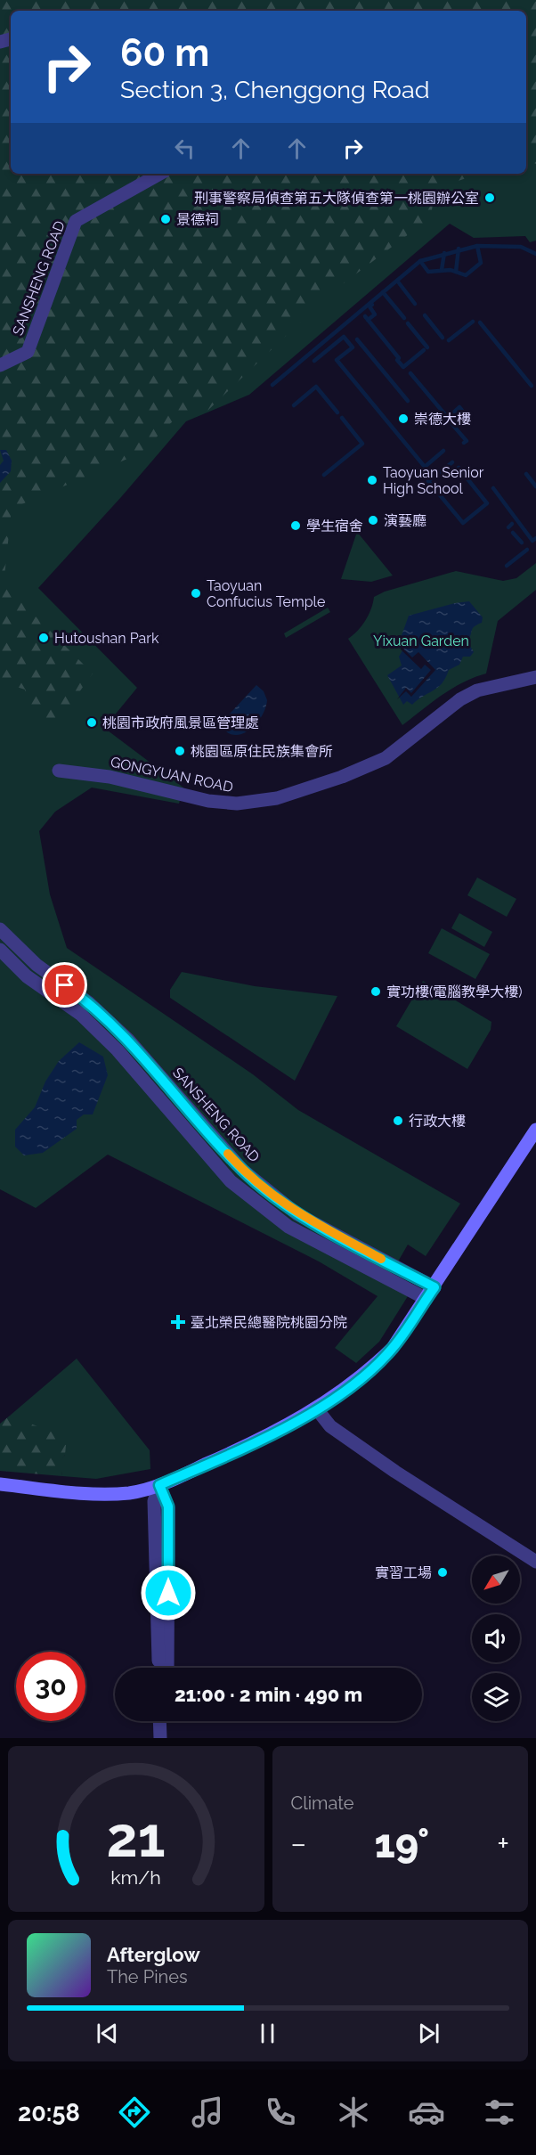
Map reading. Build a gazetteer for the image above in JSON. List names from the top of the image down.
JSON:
{
  "streets": {
    "street": ["SANSHENG ROAD", "GONGYUAN ROAD"]
  },
  "parks": ["Yixuan Garden"],
  "places": {
    "other": [
      "刑事警察局偵查第五大隊偵查第一桃園辦公室",
      "景德祠",
      "崇德大樓",
      "Taoyuan Senior High School",
      "演藝廳",
      "學生宿舍",
      "Taoyuan Confucius Temple",
      "Hutoushan Park",
      "桃園市政府風景區管理處",
      "桃園區原住民族集會所",
      "實功樓(電腦教學大樓)",
      "行政大樓",
      "實習工場"
    ],
    "health": ["臺北榮民總醫院桃園分院"]
  },
  "north": "bottom left",
  "page": {
    "turn": ["60 m", "Section 3, Chenggong Road"],
    "limit": "30",
    "trip": "21:00 · 2 min · 490 m",
    "tile": "Climate",
    "heat": ["−", "19°", "+"],
    "song": ["Afterglow", "The Pines"],
    "tabs": "20:58",
    "gauge": ["21", "km/h"]
  }
}
